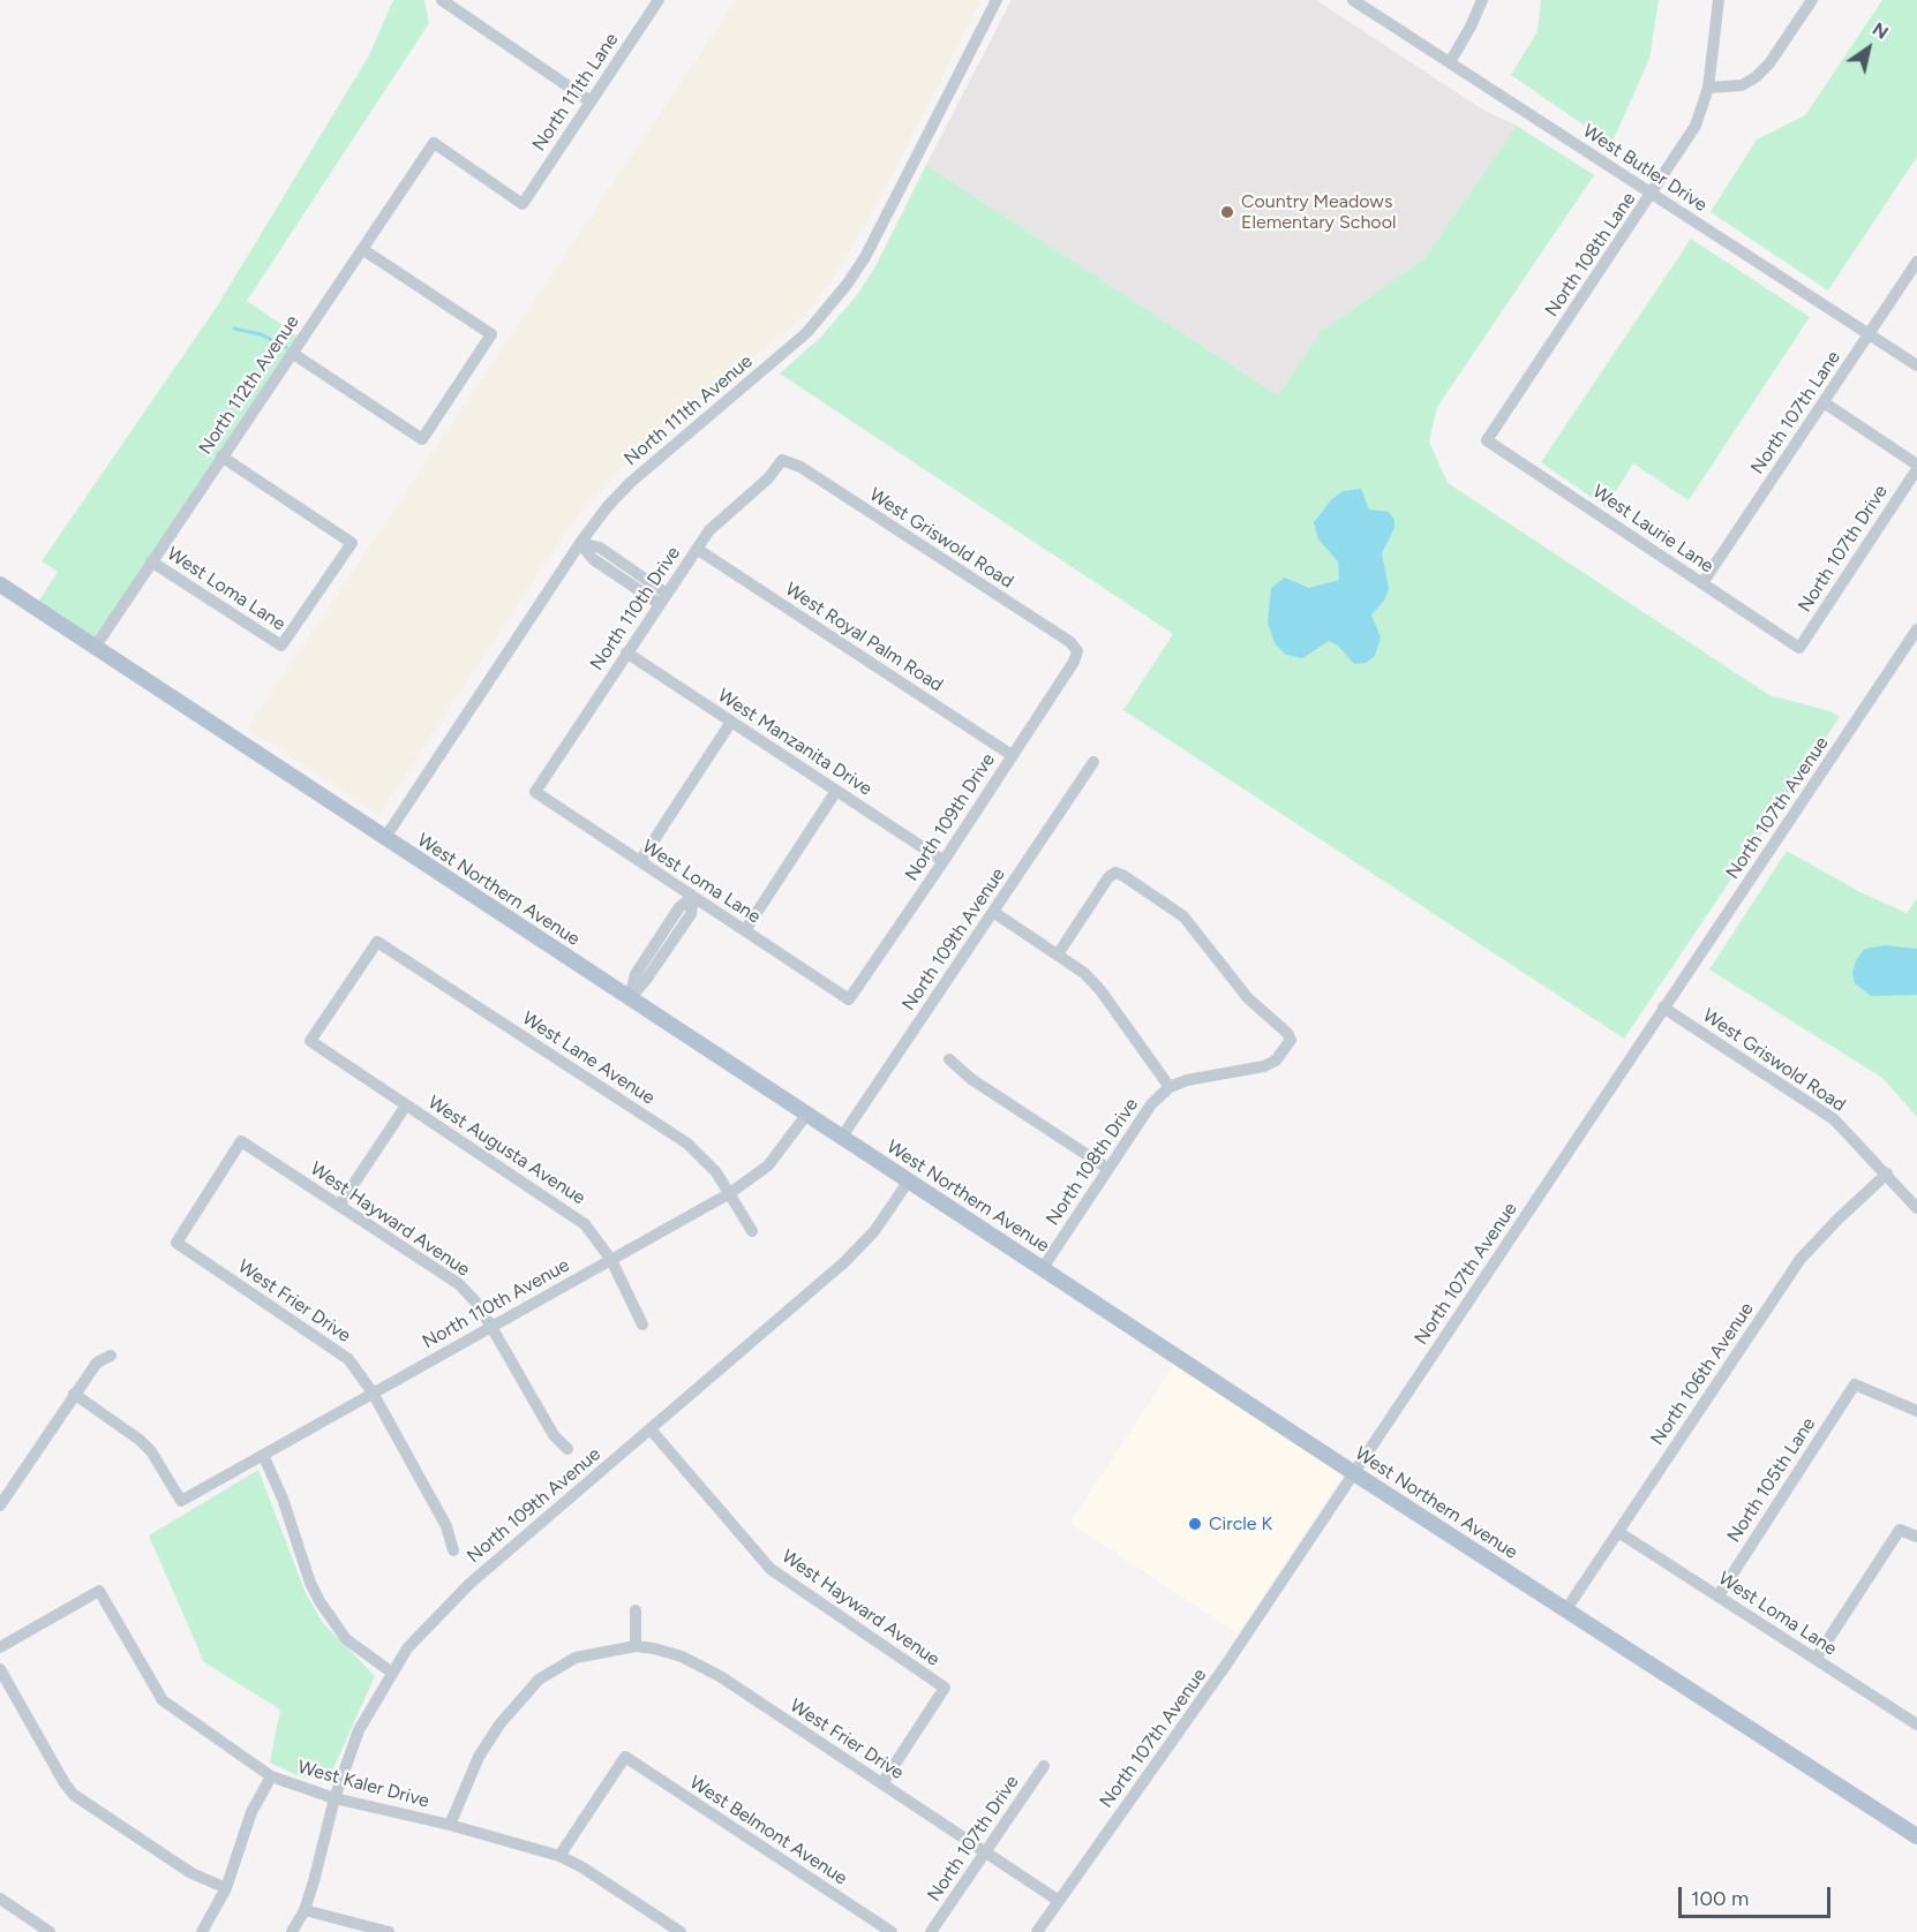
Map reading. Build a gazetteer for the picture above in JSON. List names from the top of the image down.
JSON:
{
  "streets": {
    "main road": ["West Northern Avenue"],
    "street": [
      "North 111th Lane",
      "West Butler Drive",
      "North 108th Lane",
      "North 112th Avenue",
      "North 111th Avenue",
      "North 107th Lane",
      "West Laurie Lane",
      "West Griswold Road",
      "North 107th Drive",
      "West Loma Lane",
      "North 110th Drive",
      "West Royal Palm Road",
      "West Manzanita Drive",
      "North 107th Avenue",
      "North 109th Drive",
      "North 109th Avenue",
      "West Lane Avenue",
      "West Augusta Avenue",
      "North 108th Drive",
      "West Hayward Avenue",
      "West Frier Drive",
      "North 110th Avenue",
      "North 106th Avenue",
      "North 105th Lane",
      "West Kaler Drive",
      "West Belmont Avenue"
    ]
  },
  "crossings": [
    ["North 111th Lane", "North 112th Avenue"],
    ["West Butler Drive", "North 108th Lane"],
    ["West Butler Drive", "North 107th Lane"],
    ["North 108th Lane", "West Laurie Lane"],
    ["North 112th Avenue", "West Loma Lane"],
    ["North 112th Avenue", "West Northern Avenue"],
    ["North 111th Avenue", "West Northern Avenue"],
    ["North 107th Lane", "West Laurie Lane"],
    ["West Laurie Lane", "North 107th Drive"],
    ["West Griswold Road", "North 110th Drive"],
    ["West Griswold Road", "North 107th Avenue"],
    ["West Griswold Road", "North 109th Drive"],
    ["West Griswold Road", "North 106th Avenue"],
    ["North 107th Drive", "West Frier Drive"],
    ["West Loma Lane", "North 110th Drive"],
    ["West Loma Lane", "North 109th Drive"],
    ["West Loma Lane", "North 106th Avenue"],
    ["West Loma Lane", "North 105th Lane"],
    ["North 110th Drive", "West Royal Palm Road"],
    ["North 110th Drive", "West Manzanita Drive"],
    ["West Royal Palm Road", "North 109th Drive"],
    ["West Manzanita Drive", "North 109th Drive"],
    ["North 107th Avenue", "West Northern Avenue"],
    ["North 107th Avenue", "West Frier Drive"],
    ["West Northern Avenue", "North 109th Avenue"],
    ["West Northern Avenue", "North 108th Drive"],
    ["West Northern Avenue", "North 110th Avenue"],
    ["West Northern Avenue", "North 106th Avenue"],
    ["North 109th Avenue", "West Hayward Avenue"],
    ["North 109th Avenue", "West Kaler Drive"],
    ["West Lane Avenue", "West Augusta Avenue"],
    ["West Lane Avenue", "North 110th Avenue"],
    ["West Augusta Avenue", "North 110th Avenue"],
    ["West Hayward Avenue", "West Frier Drive"],
    ["West Hayward Avenue", "North 110th Avenue"],
    ["West Frier Drive", "North 110th Avenue"],
    ["West Kaler Drive", "West Belmont Avenue"]
  ],
  "places": ["Country Meadows Elementary School", "Circle K"],
  "scale_bar": "100 m",
  "north": "top right"
}
